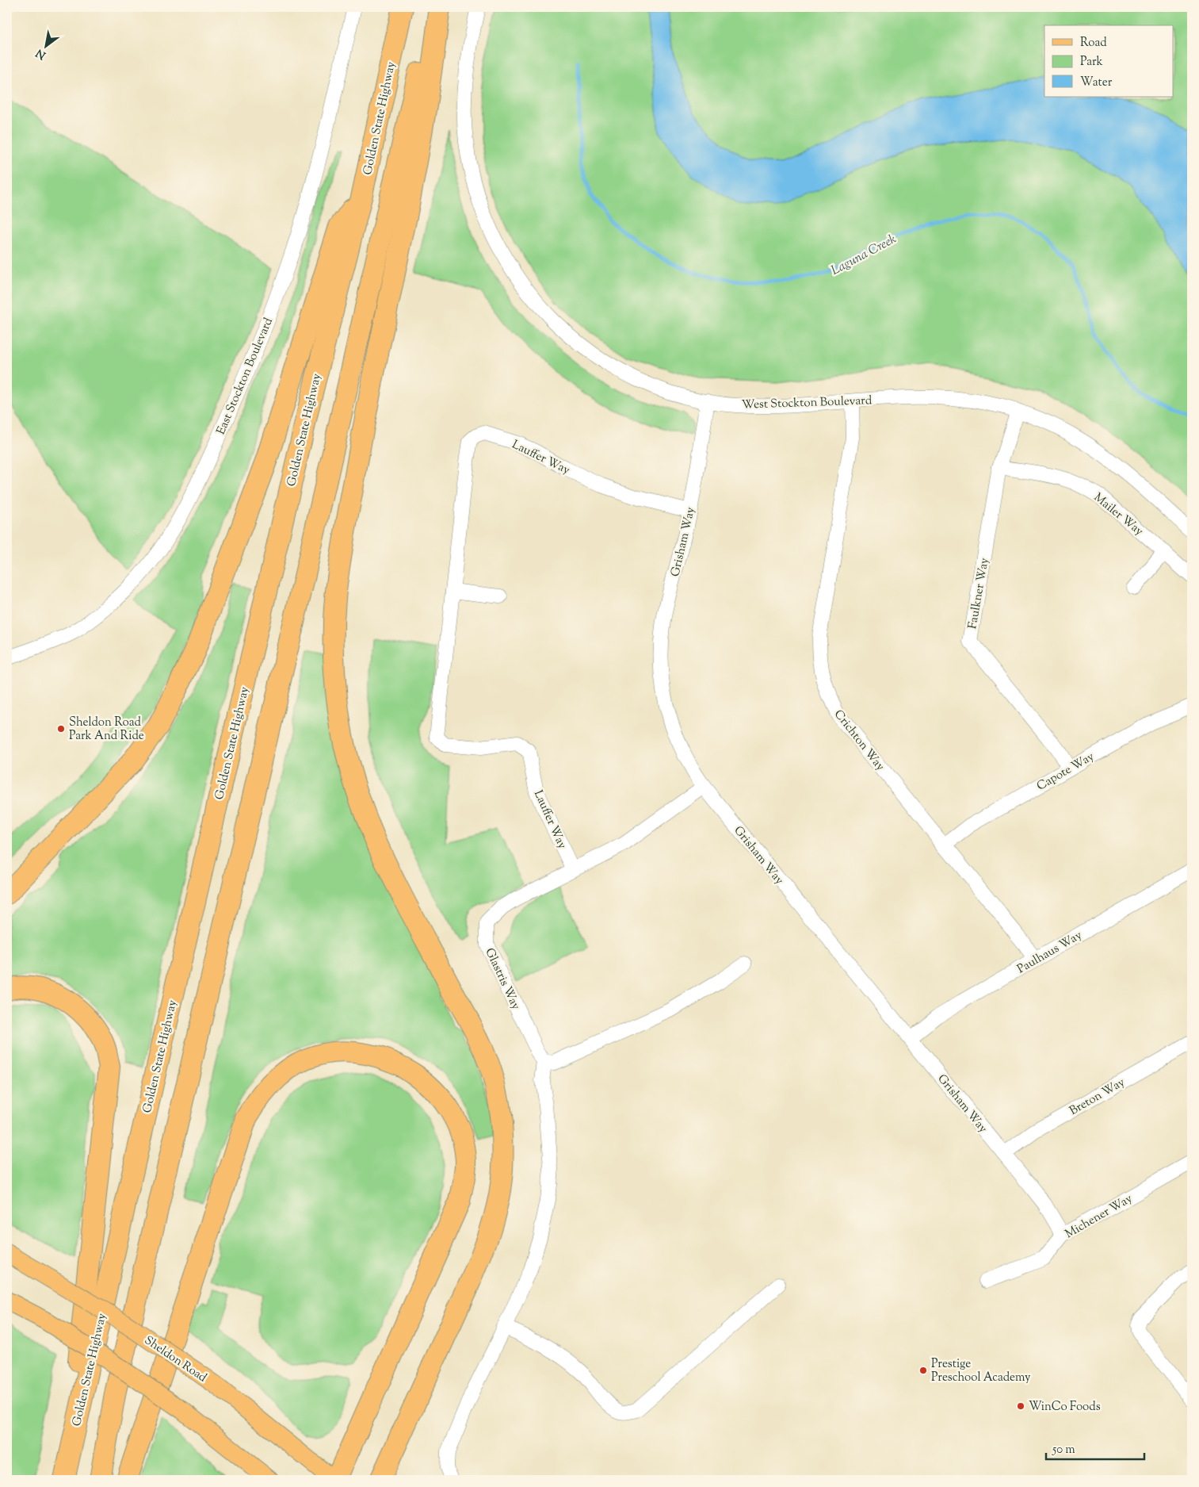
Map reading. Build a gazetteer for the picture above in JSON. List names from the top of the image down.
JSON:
{
  "streets": {
    "highway": ["Golden State Highway"],
    "main road": ["Sheldon Road"],
    "street": [
      "East Stockton Boulevard",
      "West Stockton Boulevard",
      "Lauffer Way",
      "Mailer Way",
      "Grisham Way",
      "Faulkner Way",
      "Crichton Way",
      "Capote Way",
      "Paulhaus Way",
      "Glastris Way",
      "Breton Way",
      "Michener Way"
    ]
  },
  "crossings": [
    ["West Stockton Boulevard", "Grisham Way"],
    ["West Stockton Boulevard", "Faulkner Way"],
    ["West Stockton Boulevard", "Crichton Way"],
    ["Lauffer Way", "Grisham Way"],
    ["Lauffer Way", "Glastris Way"],
    ["Mailer Way", "Faulkner Way"],
    ["Grisham Way", "Paulhaus Way"],
    ["Grisham Way", "Glastris Way"],
    ["Grisham Way", "Breton Way"],
    ["Grisham Way", "Michener Way"],
    ["Faulkner Way", "Capote Way"],
    ["Crichton Way", "Capote Way"],
    ["Crichton Way", "Paulhaus Way"]
  ],
  "water": ["Laguna Creek"],
  "places": ["Sheldon Road Park And Ride", "Prestige Preschool Academy", "WinCo Foods"],
  "legend": ["Road", "Park", "Water"],
  "scale_bar": "50 m",
  "north": "bottom left"
}
